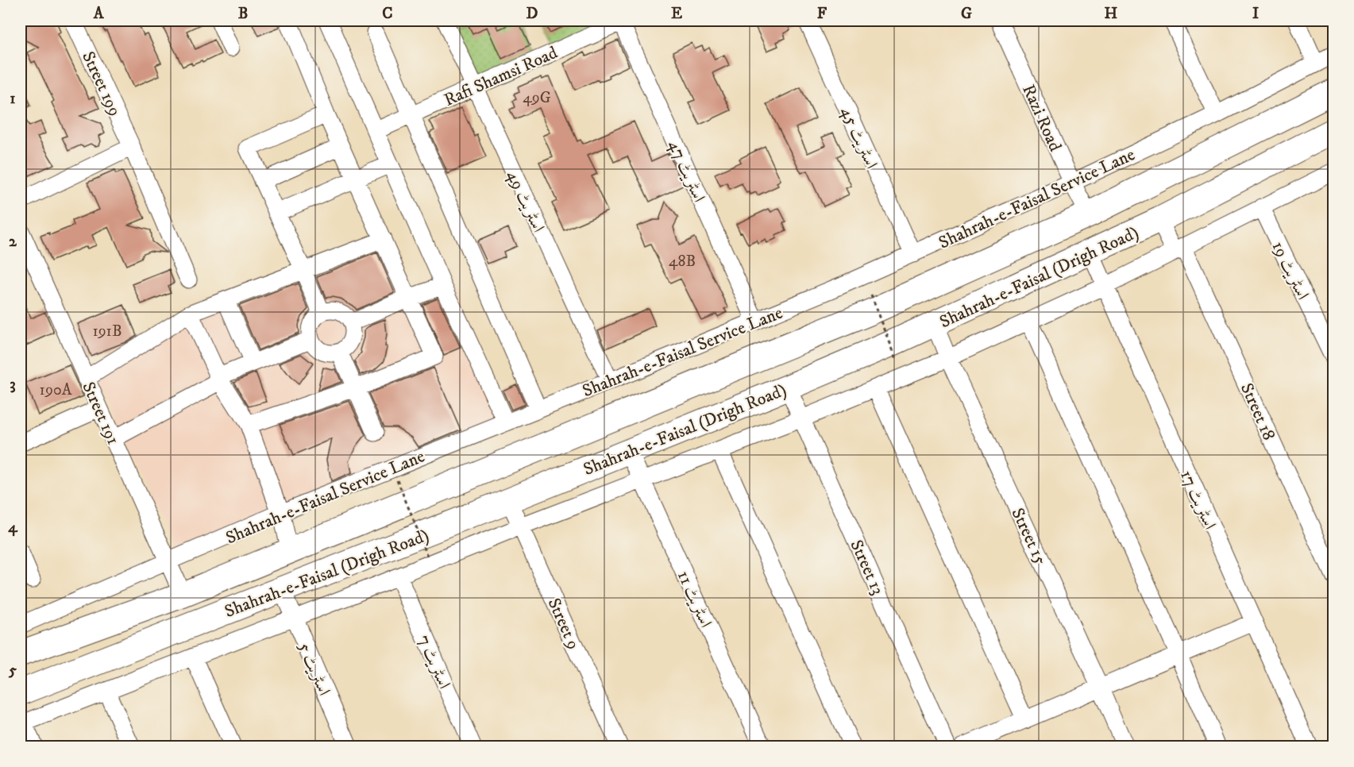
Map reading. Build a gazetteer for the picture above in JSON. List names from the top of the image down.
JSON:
{
  "streets": {
    "highway": ["Shahrah-e-Faisal (Drigh Road)"],
    "street": [
      "Rafi Shamsi Road",
      "Street 199",
      "Razi Road",
      "اسٹریٹ 45",
      "اسٹریٹ 47",
      "Shahrah-e-Faisal Service Lane",
      "اسٹریٹ 49",
      "اسٹریٹ 19",
      "Street 18",
      "Street 191",
      "اسٹریٹ 17",
      "Street 15",
      "Street 13",
      "اسٹریٹ 11",
      "Street 9",
      "اسٹریٹ 7",
      "اسٹریٹ 5"
    ]
  },
  "crossings": [
    ["Rafi Shamsi Road", "اسٹریٹ 47"],
    ["Rafi Shamsi Road", "اسٹریٹ 49"],
    ["Razi Road", "Shahrah-e-Faisal Service Lane"],
    ["Razi Road", "Shahrah-e-Faisal (Drigh Road)"],
    ["اسٹریٹ 45", "Shahrah-e-Faisal Service Lane"],
    ["اسٹریٹ 47", "Shahrah-e-Faisal Service Lane"],
    ["Shahrah-e-Faisal Service Lane", "اسٹریٹ 49"],
    ["Shahrah-e-Faisal Service Lane", "Street 191"],
    ["Shahrah-e-Faisal (Drigh Road)", "Street 18"],
    ["Shahrah-e-Faisal (Drigh Road)", "Street 191"],
    ["Shahrah-e-Faisal (Drigh Road)", "اسٹریٹ 17"],
    ["Shahrah-e-Faisal (Drigh Road)", "Street 15"],
    ["Shahrah-e-Faisal (Drigh Road)", "Street 13"],
    ["Shahrah-e-Faisal (Drigh Road)", "اسٹریٹ 11"],
    ["Shahrah-e-Faisal (Drigh Road)", "Street 9"],
    ["Shahrah-e-Faisal (Drigh Road)", "اسٹریٹ 5"]
  ],
  "house_numbers": [
    "49G",
    "48B",
    "191B",
    "190A"
  ],
  "grid": {
    "columns": [
      "A",
      "B",
      "C",
      "D",
      "E",
      "F",
      "G",
      "H",
      "I"
    ],
    "rows": [
      "1",
      "2",
      "3",
      "4",
      "5"
    ]
  }
}
